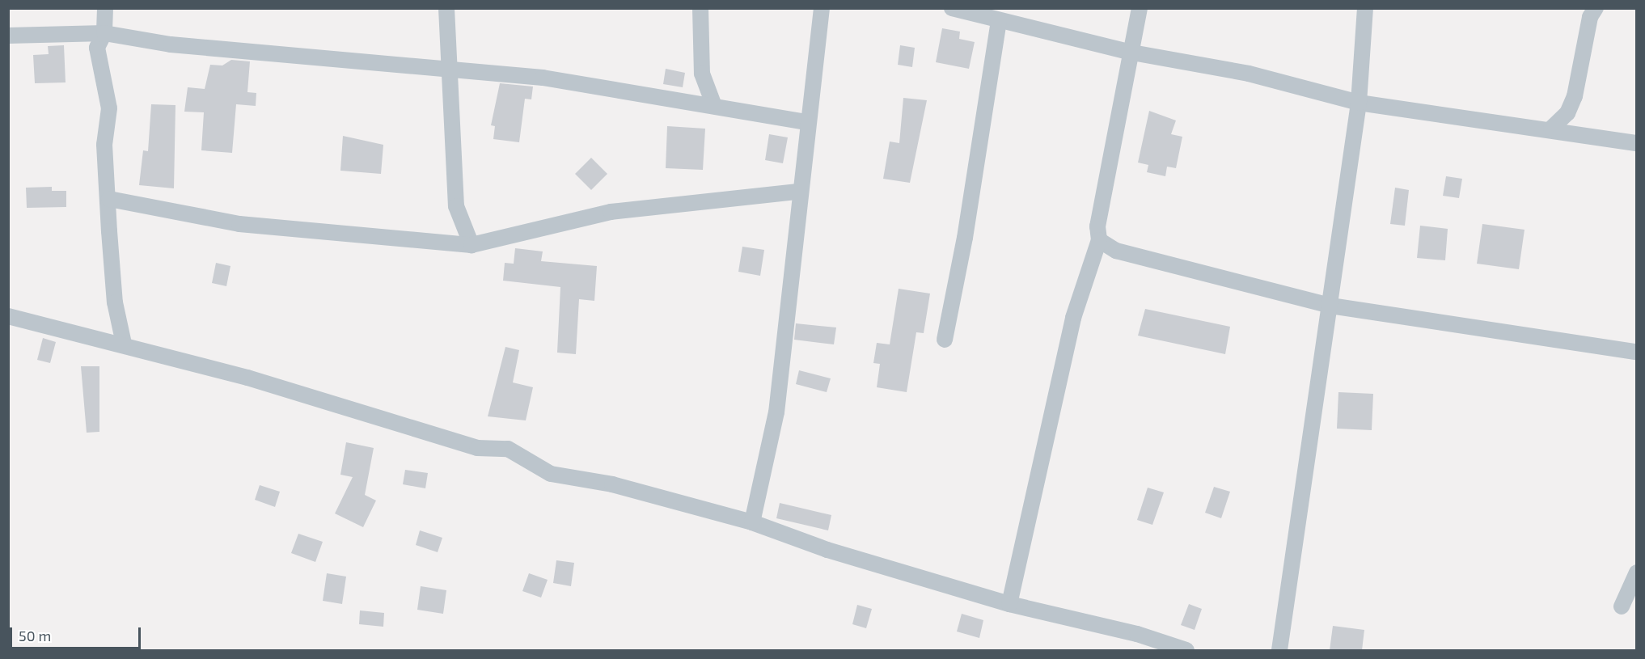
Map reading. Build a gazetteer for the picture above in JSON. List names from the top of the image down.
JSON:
{
  "scale_bar": "50 m"
}
